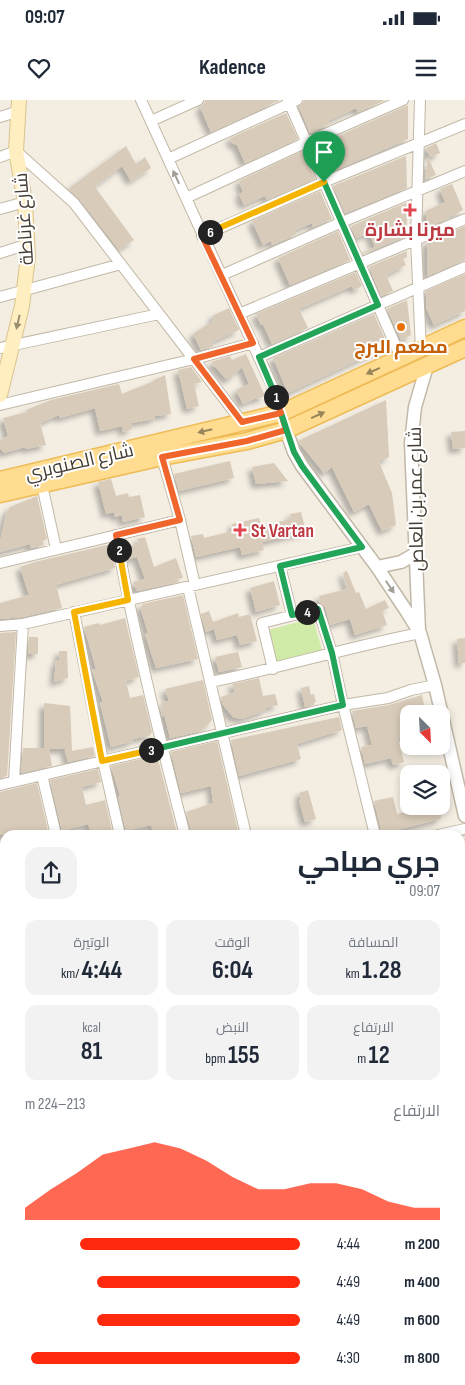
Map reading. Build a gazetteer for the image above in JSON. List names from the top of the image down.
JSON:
{
  "streets": {
    "main road": ["شارع غرناطة", "شارع الصنوبري"],
    "street": ["شارع عمر بن العاص"]
  },
  "crossings": [
    ["شارع الصنوبري", "شارع عمر بن العاص"]
  ],
  "places": {
    "health": ["ميرنا بشارة", "St Vartan"],
    "other": ["مطعم البرج"]
  },
  "north": "bottom right",
  "page": {
    "status": "09:07",
    "header": "Kadence",
    "pins": [
      "6",
      "1",
      "2",
      "4",
      "3"
    ],
    "heading": ["جري صباحي", "09:07"],
    "stats": [
      ["المسافة", "1.28 km"],
      ["الوقت", "6:04"],
      ["الوتيرة", "4:44 /km"],
      ["الارتفاع", "12 m"],
      ["النبض", "155 bpm"],
      ["kcal", "81"]
    ],
    "chart": ["الارتفاع", "213–224 m"],
    "list": [
      {
        "name": "200 m",
        "note": "4:44"
      },
      {
        "name": "400 m",
        "note": "4:49"
      },
      {
        "name": "600 m",
        "note": "4:49"
      },
      {
        "name": "800 m",
        "note": "4:30"
      }
    ]
  }
}
